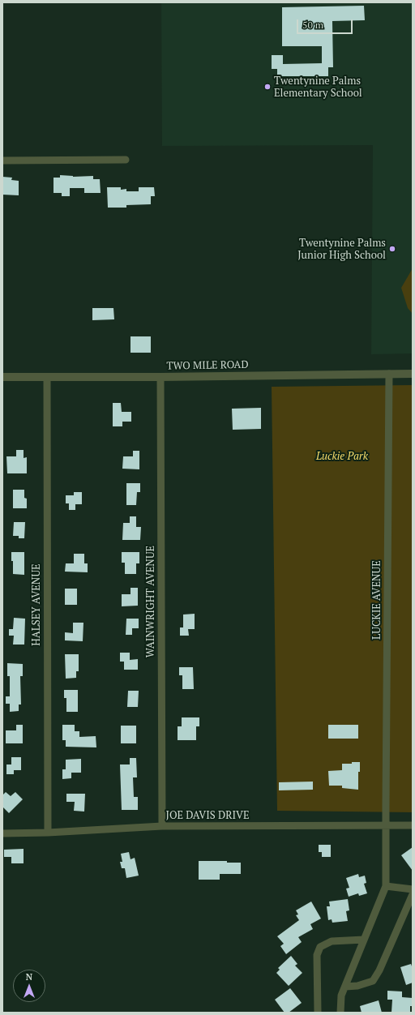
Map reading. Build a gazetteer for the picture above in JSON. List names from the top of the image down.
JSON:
{
  "streets": {
    "street": [
      "TWO MILE ROAD",
      "LUCKIE AVENUE",
      "WAINWRIGHT AVENUE",
      "HALSEY AVENUE",
      "JOE DAVIS DRIVE"
    ]
  },
  "crossings": [
    ["TWO MILE ROAD", "LUCKIE AVENUE"],
    ["TWO MILE ROAD", "WAINWRIGHT AVENUE"],
    ["TWO MILE ROAD", "HALSEY AVENUE"],
    ["LUCKIE AVENUE", "JOE DAVIS DRIVE"],
    ["WAINWRIGHT AVENUE", "JOE DAVIS DRIVE"],
    ["HALSEY AVENUE", "JOE DAVIS DRIVE"]
  ],
  "parks": ["Luckie Park"],
  "places": ["Twentynine Palms Elementary School", "Twentynine Palms Junior High School"],
  "scale_bar": "50 m",
  "north": "top"
}
